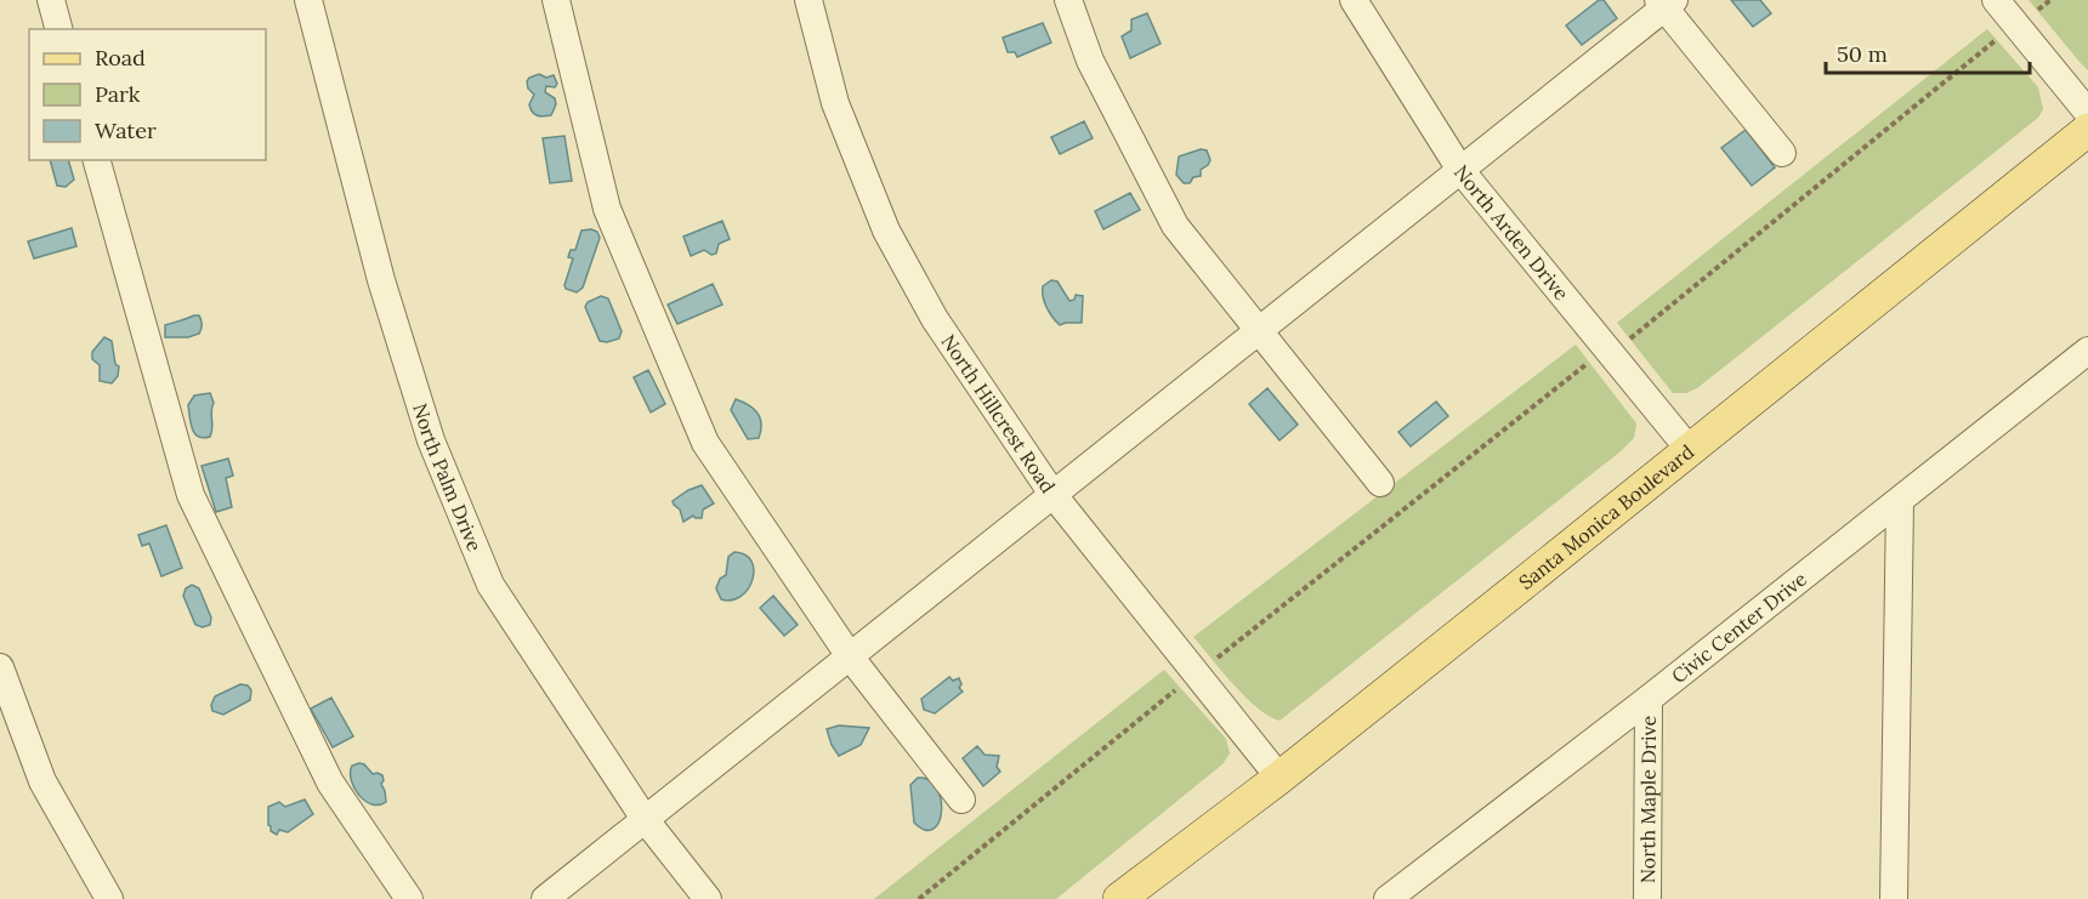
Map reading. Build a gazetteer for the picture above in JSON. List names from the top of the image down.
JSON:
{
  "streets": {
    "main road": ["Santa Monica Boulevard"],
    "street": [
      "North Arden Drive",
      "North Hillcrest Road",
      "North Palm Drive",
      "Civic Center Drive",
      "North Maple Drive"
    ]
  },
  "crossings": [
    ["North Arden Drive", "Santa Monica Boulevard"],
    ["North Hillcrest Road", "Santa Monica Boulevard"],
    ["Civic Center Drive", "North Maple Drive"]
  ],
  "legend": ["Road", "Park", "Water"],
  "scale_bar": "50 m"
}
